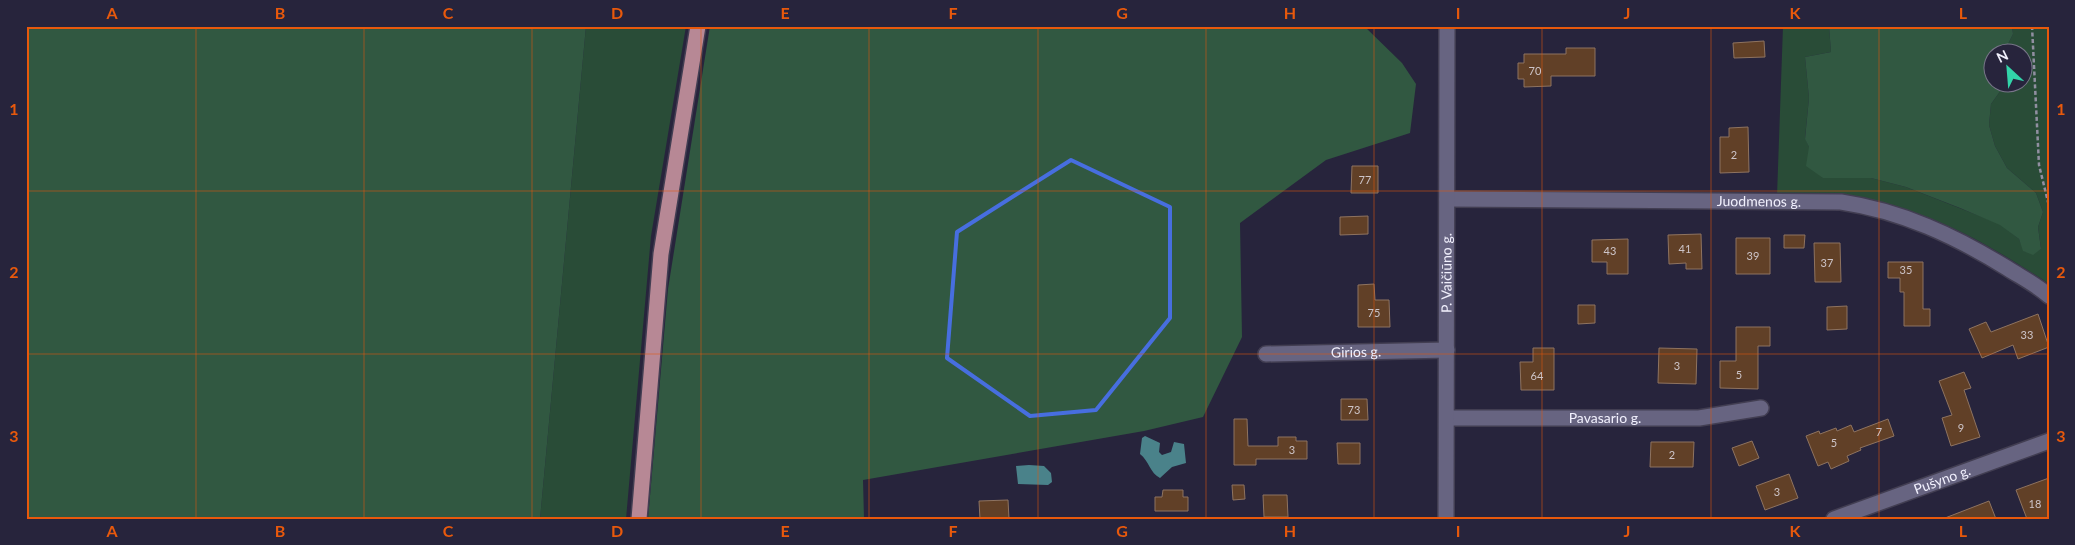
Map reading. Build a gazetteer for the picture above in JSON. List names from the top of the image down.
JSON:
{
  "streets": {
    "street": [
      "Juodmenos g.",
      "P. Vaičiūno g.",
      "Girios g.",
      "Pavasario g.",
      "Pušyno g."
    ]
  },
  "crossings": [
    ["Juodmenos g.", "P. Vaičiūno g."],
    ["P. Vaičiūno g.", "Girios g."],
    ["P. Vaičiūno g.", "Pavasario g."]
  ],
  "house_numbers": [
    "70",
    "2",
    "77",
    "41",
    "43",
    "39",
    "37",
    "35",
    "75",
    "33",
    "3",
    "5",
    "64",
    "73",
    "9",
    "7",
    "5",
    "3",
    "2",
    "3",
    "18"
  ],
  "north": "top left",
  "grid": {
    "columns": [
      "A",
      "B",
      "C",
      "D",
      "E",
      "F",
      "G",
      "H",
      "I",
      "J",
      "K",
      "L"
    ],
    "rows": ["1", "2", "3"]
  }
}
